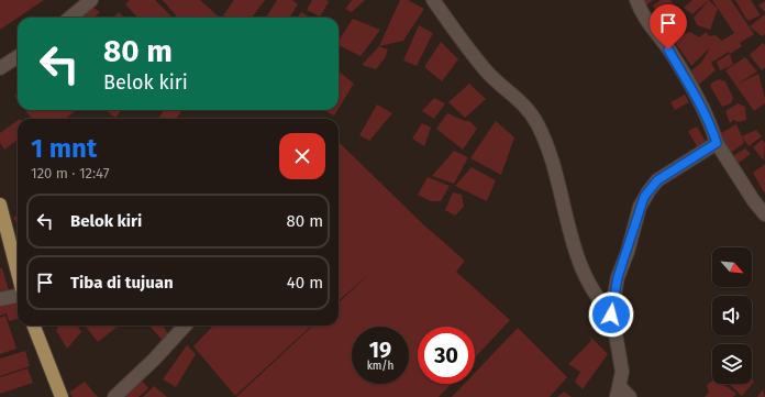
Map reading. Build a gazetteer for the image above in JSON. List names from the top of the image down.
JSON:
{
  "north": "bottom right",
  "page": {
    "turn": ["80 m", "Belok kiri"],
    "heading": ["1 mnt", "120 m · 12:47"],
    "list": [
      {
        "name": "Belok kiri",
        "value": "80 m"
      },
      {
        "name": "Tiba di tujuan",
        "value": "40 m"
      }
    ],
    "speed": "19 km/h",
    "limit": "30"
  }
}
